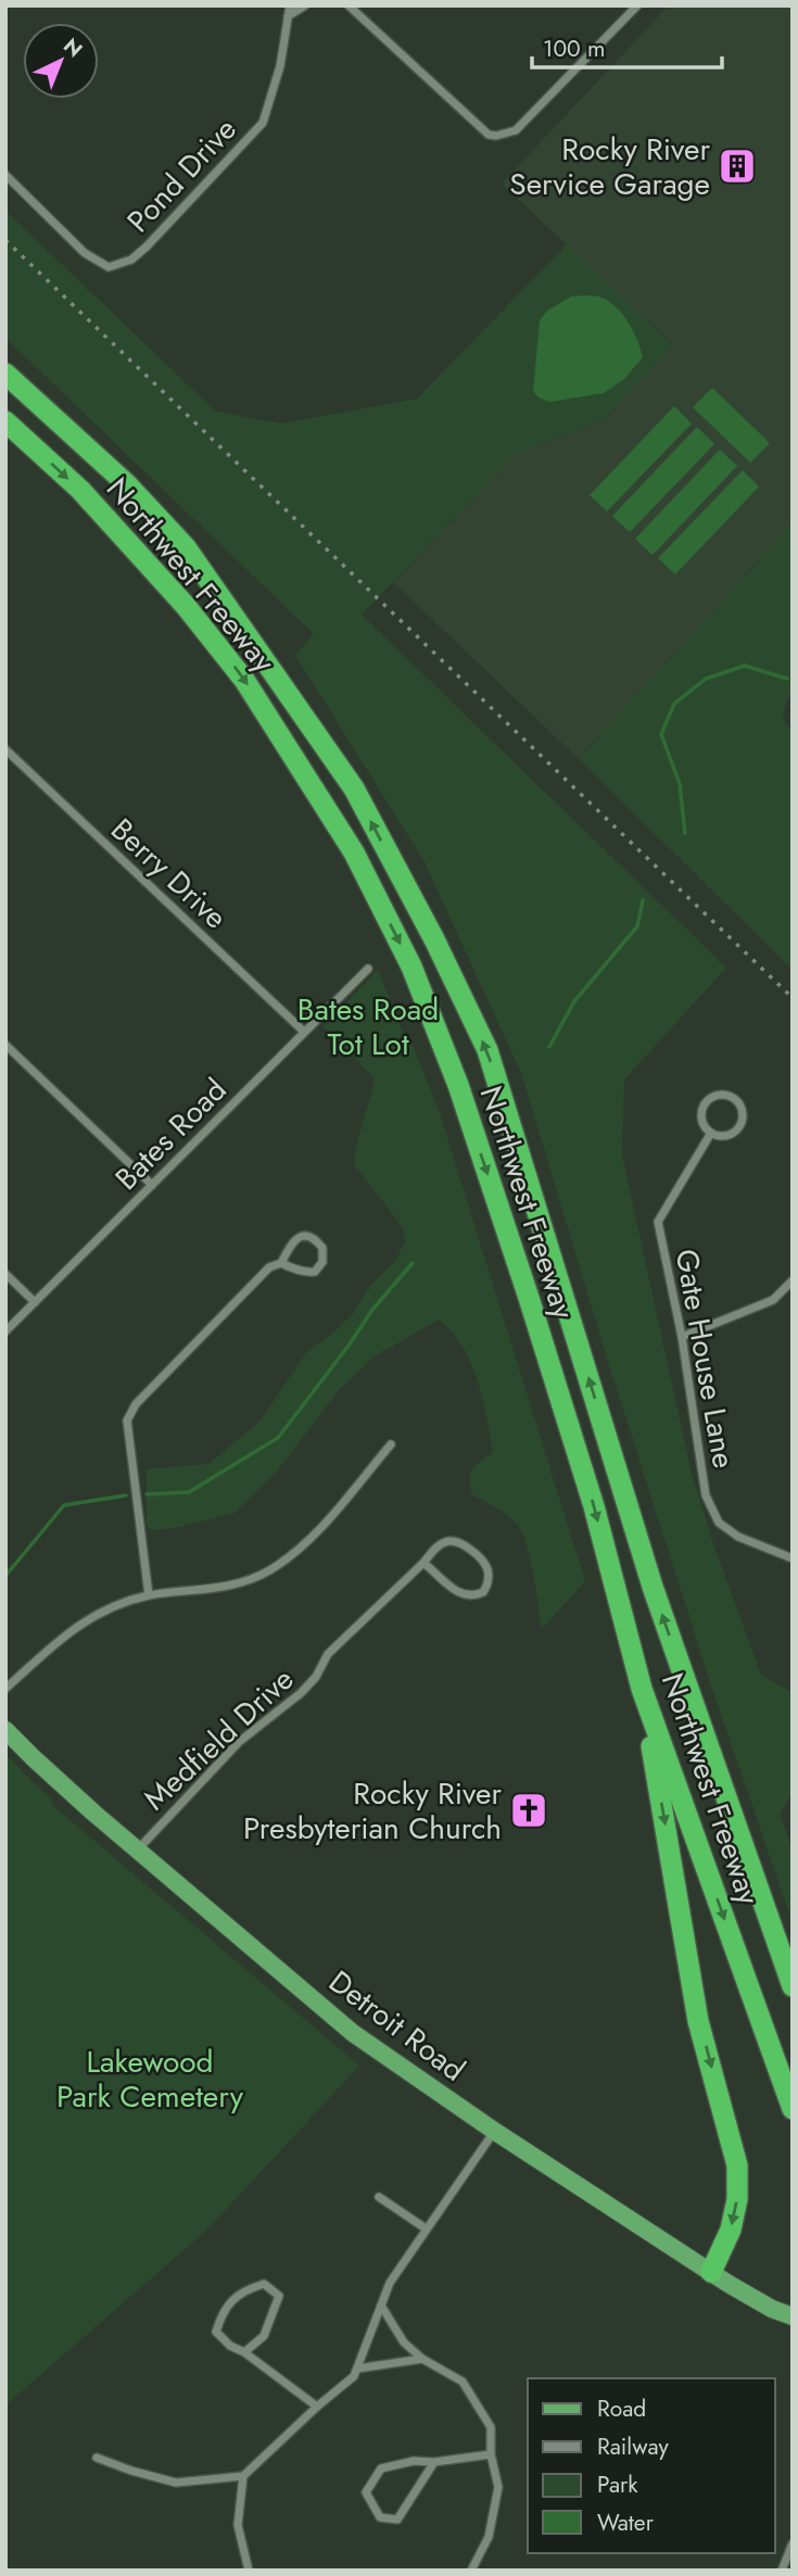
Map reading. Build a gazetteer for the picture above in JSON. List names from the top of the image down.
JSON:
{
  "streets": {
    "highway": ["Northwest Freeway"],
    "main road": ["Detroit Road"],
    "street": [
      "Pond Drive",
      "Berry Drive",
      "Bates Road",
      "Gate House Lane",
      "Medfield Drive"
    ]
  },
  "crossings": [
    ["Berry Drive", "Bates Road"],
    ["Medfield Drive", "Detroit Road"]
  ],
  "parks": ["Bates Road Tot Lot", "Lakewood Park Cemetery"],
  "places": {
    "building": ["Rocky River Service Garage"],
    "church": ["Rocky River Presbyterian Church"]
  },
  "legend": [
    "Road",
    "Railway",
    "Park",
    "Water"
  ],
  "scale_bar": "100 m",
  "north": "top right"
}
